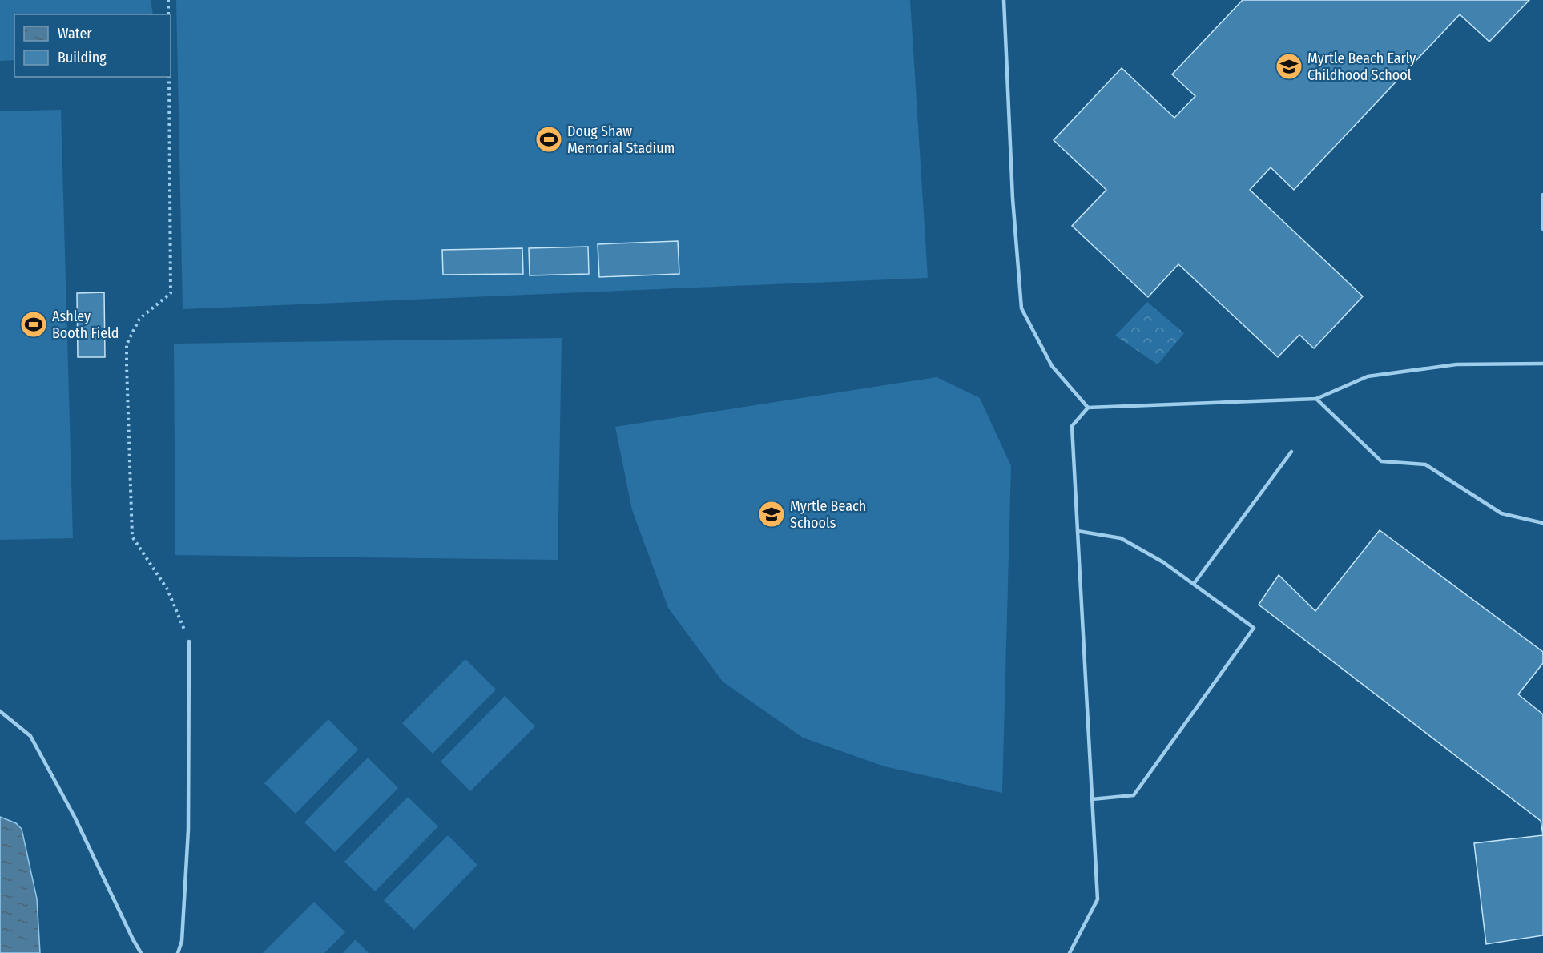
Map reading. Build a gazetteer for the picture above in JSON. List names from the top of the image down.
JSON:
{
  "places": {
    "school or university": ["Myrtle Beach Early Childhood School", "Myrtle Beach Schools"],
    "sports": ["Doug Shaw Memorial Stadium", "Ashley Booth Field"]
  },
  "legend": ["Water", "Building"]
}
